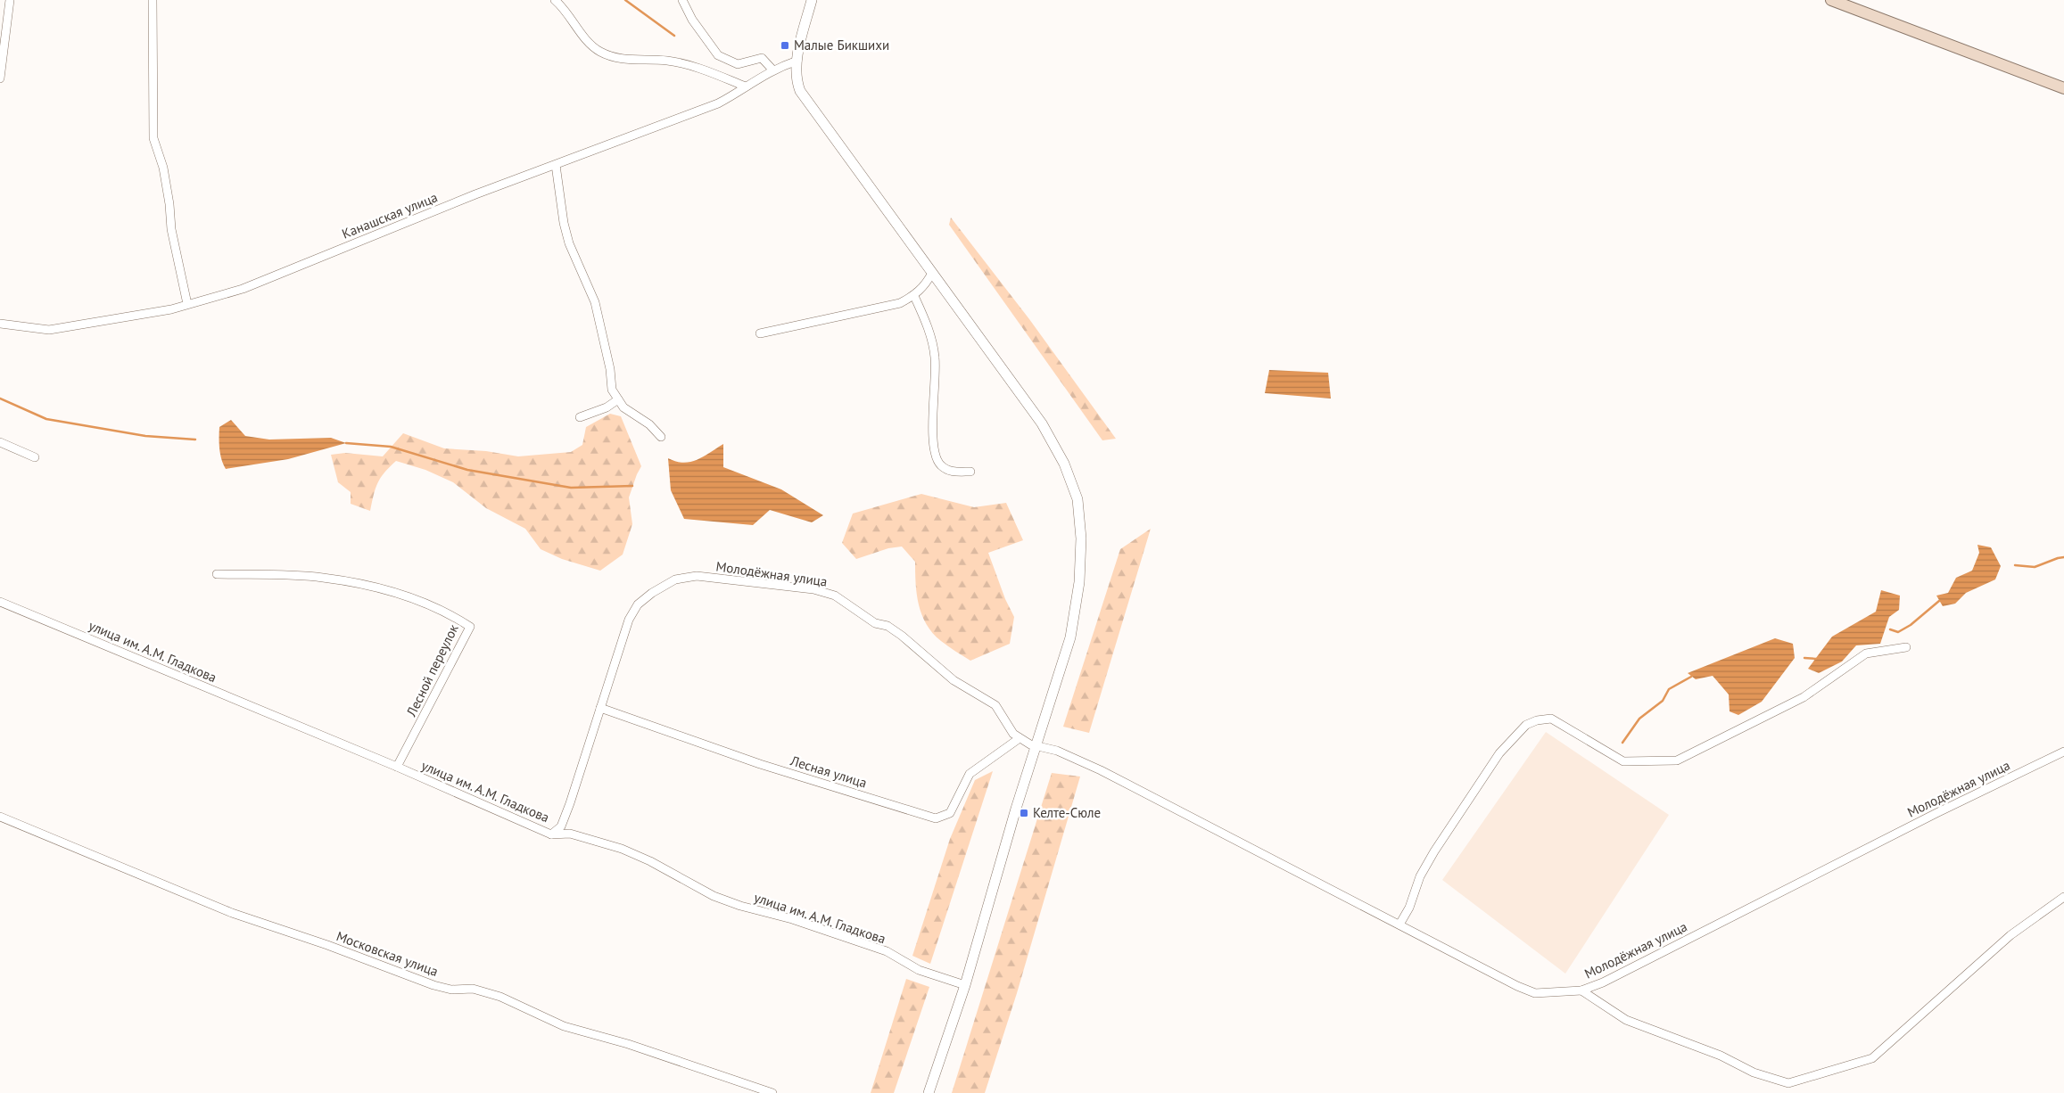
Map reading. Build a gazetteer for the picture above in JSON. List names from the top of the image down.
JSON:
{
  "streets": {
    "street": [
      "Канашская улица",
      "Молодёжная улица",
      "улица им. А.М. Гладкова",
      "Лесной переулок",
      "Лесная улица",
      "Московская улица"
    ]
  },
  "crossings": [
    ["Молодёжная улица", "улица им. А.М. Гладкова"],
    ["Молодёжная улица", "Лесная улица"],
    ["улица им. А.М. Гладкова", "Лесной переулок"]
  ],
  "places": {
    "transit": ["Малые Бикшихи", "Келте-Сюле"]
  }
}
